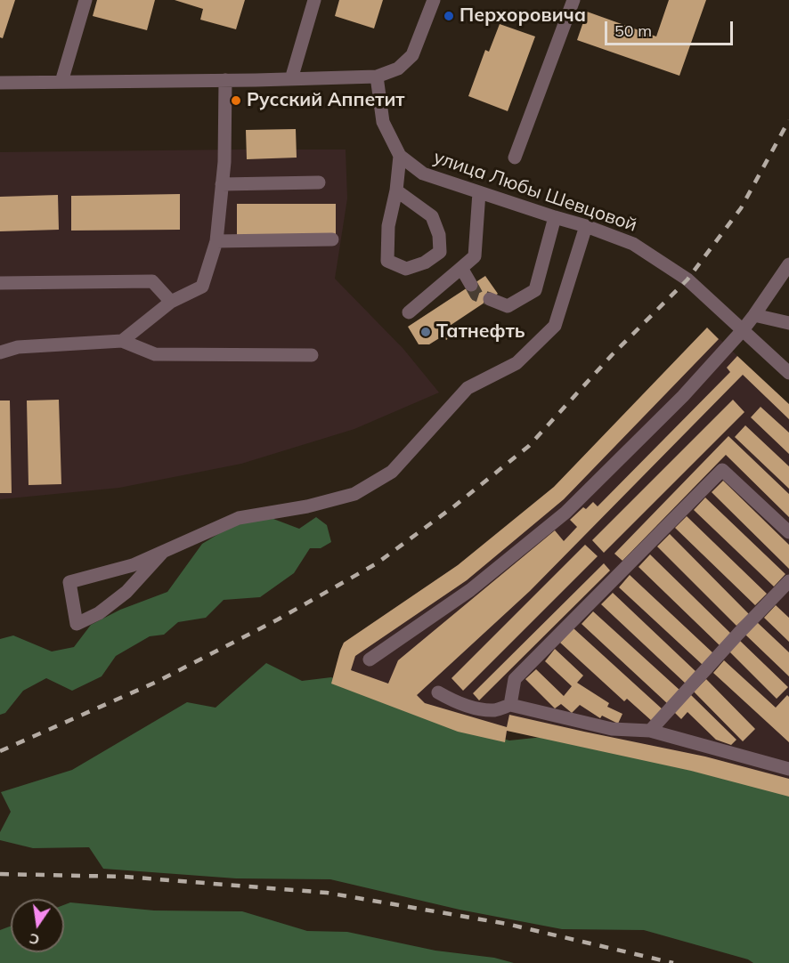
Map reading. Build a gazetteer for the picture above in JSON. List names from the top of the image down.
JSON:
{
  "streets": {
    "street": ["улица Любы Шевцовой"]
  },
  "places": ["Перхоровича", "Русский Аппетит", "Татнефть"],
  "scale_bar": "50 m",
  "north": "bottom"
}
